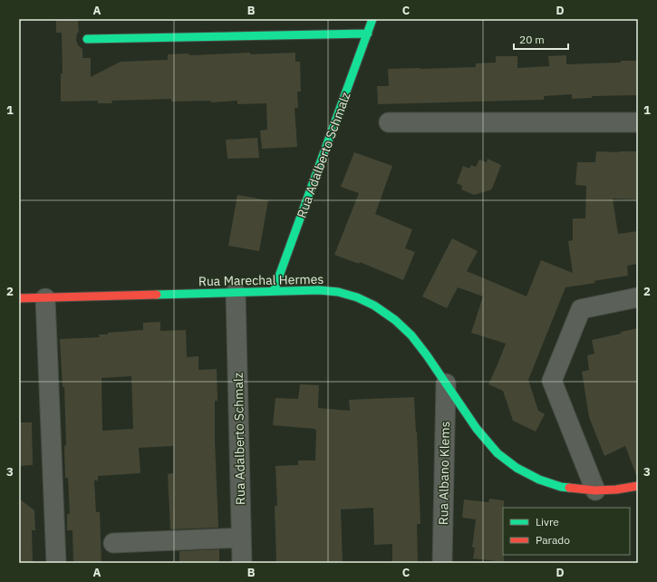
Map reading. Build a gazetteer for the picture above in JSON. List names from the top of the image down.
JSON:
{
  "streets": {
    "street": ["Rua Adalberto Schmalz", "Rua Marechal Hermes", "Rua Albano Klems"]
  },
  "crossings": [
    ["Rua Adalberto Schmalz", "Rua Marechal Hermes"],
    ["Rua Marechal Hermes", "Rua Albano Klems"]
  ],
  "legend": ["Livre", "Parado"],
  "scale_bar": "20 m",
  "grid": {
    "columns": [
      "A",
      "B",
      "C",
      "D"
    ],
    "rows": ["1", "2", "3"]
  }
}
